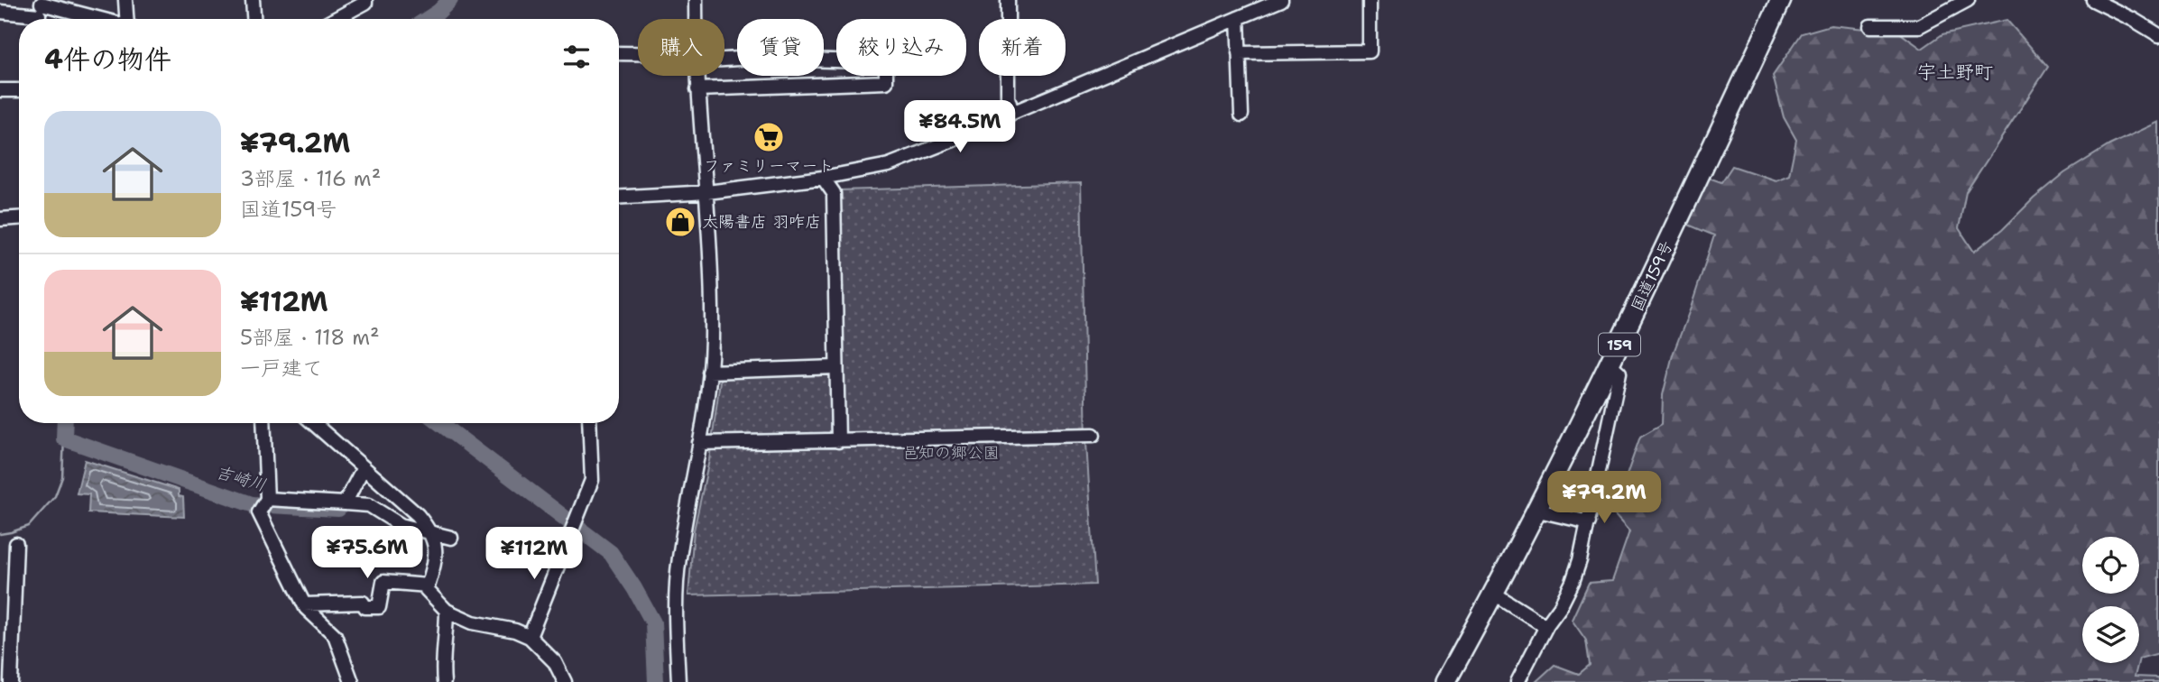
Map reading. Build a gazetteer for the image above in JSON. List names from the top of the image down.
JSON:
{
  "streets": {
    "highway": ["国道159号", "159"]
  },
  "districts": ["宇土野町"],
  "water": ["吉崎川"],
  "parks": ["邑知の郷公園"],
  "places": {
    "supermarket": ["ファミリーマート"],
    "shop": ["太陽書店 羽咋店"]
  },
  "page": {
    "chip": [
      "購入",
      "賃貸",
      "絞り込み",
      "新着"
    ],
    "heading": "4件の物件",
    "list": [
      {
        "name": "¥79.2M",
        "note": "3部屋 · 116 m² · 国道159号"
      },
      {
        "name": "¥112M",
        "note": "5部屋 · 118 m² · 一戸建て"
      }
    ],
    "price": [
      "¥84.5M",
      "¥79.2M",
      "¥75.6M",
      "¥112M"
    ]
  }
}
